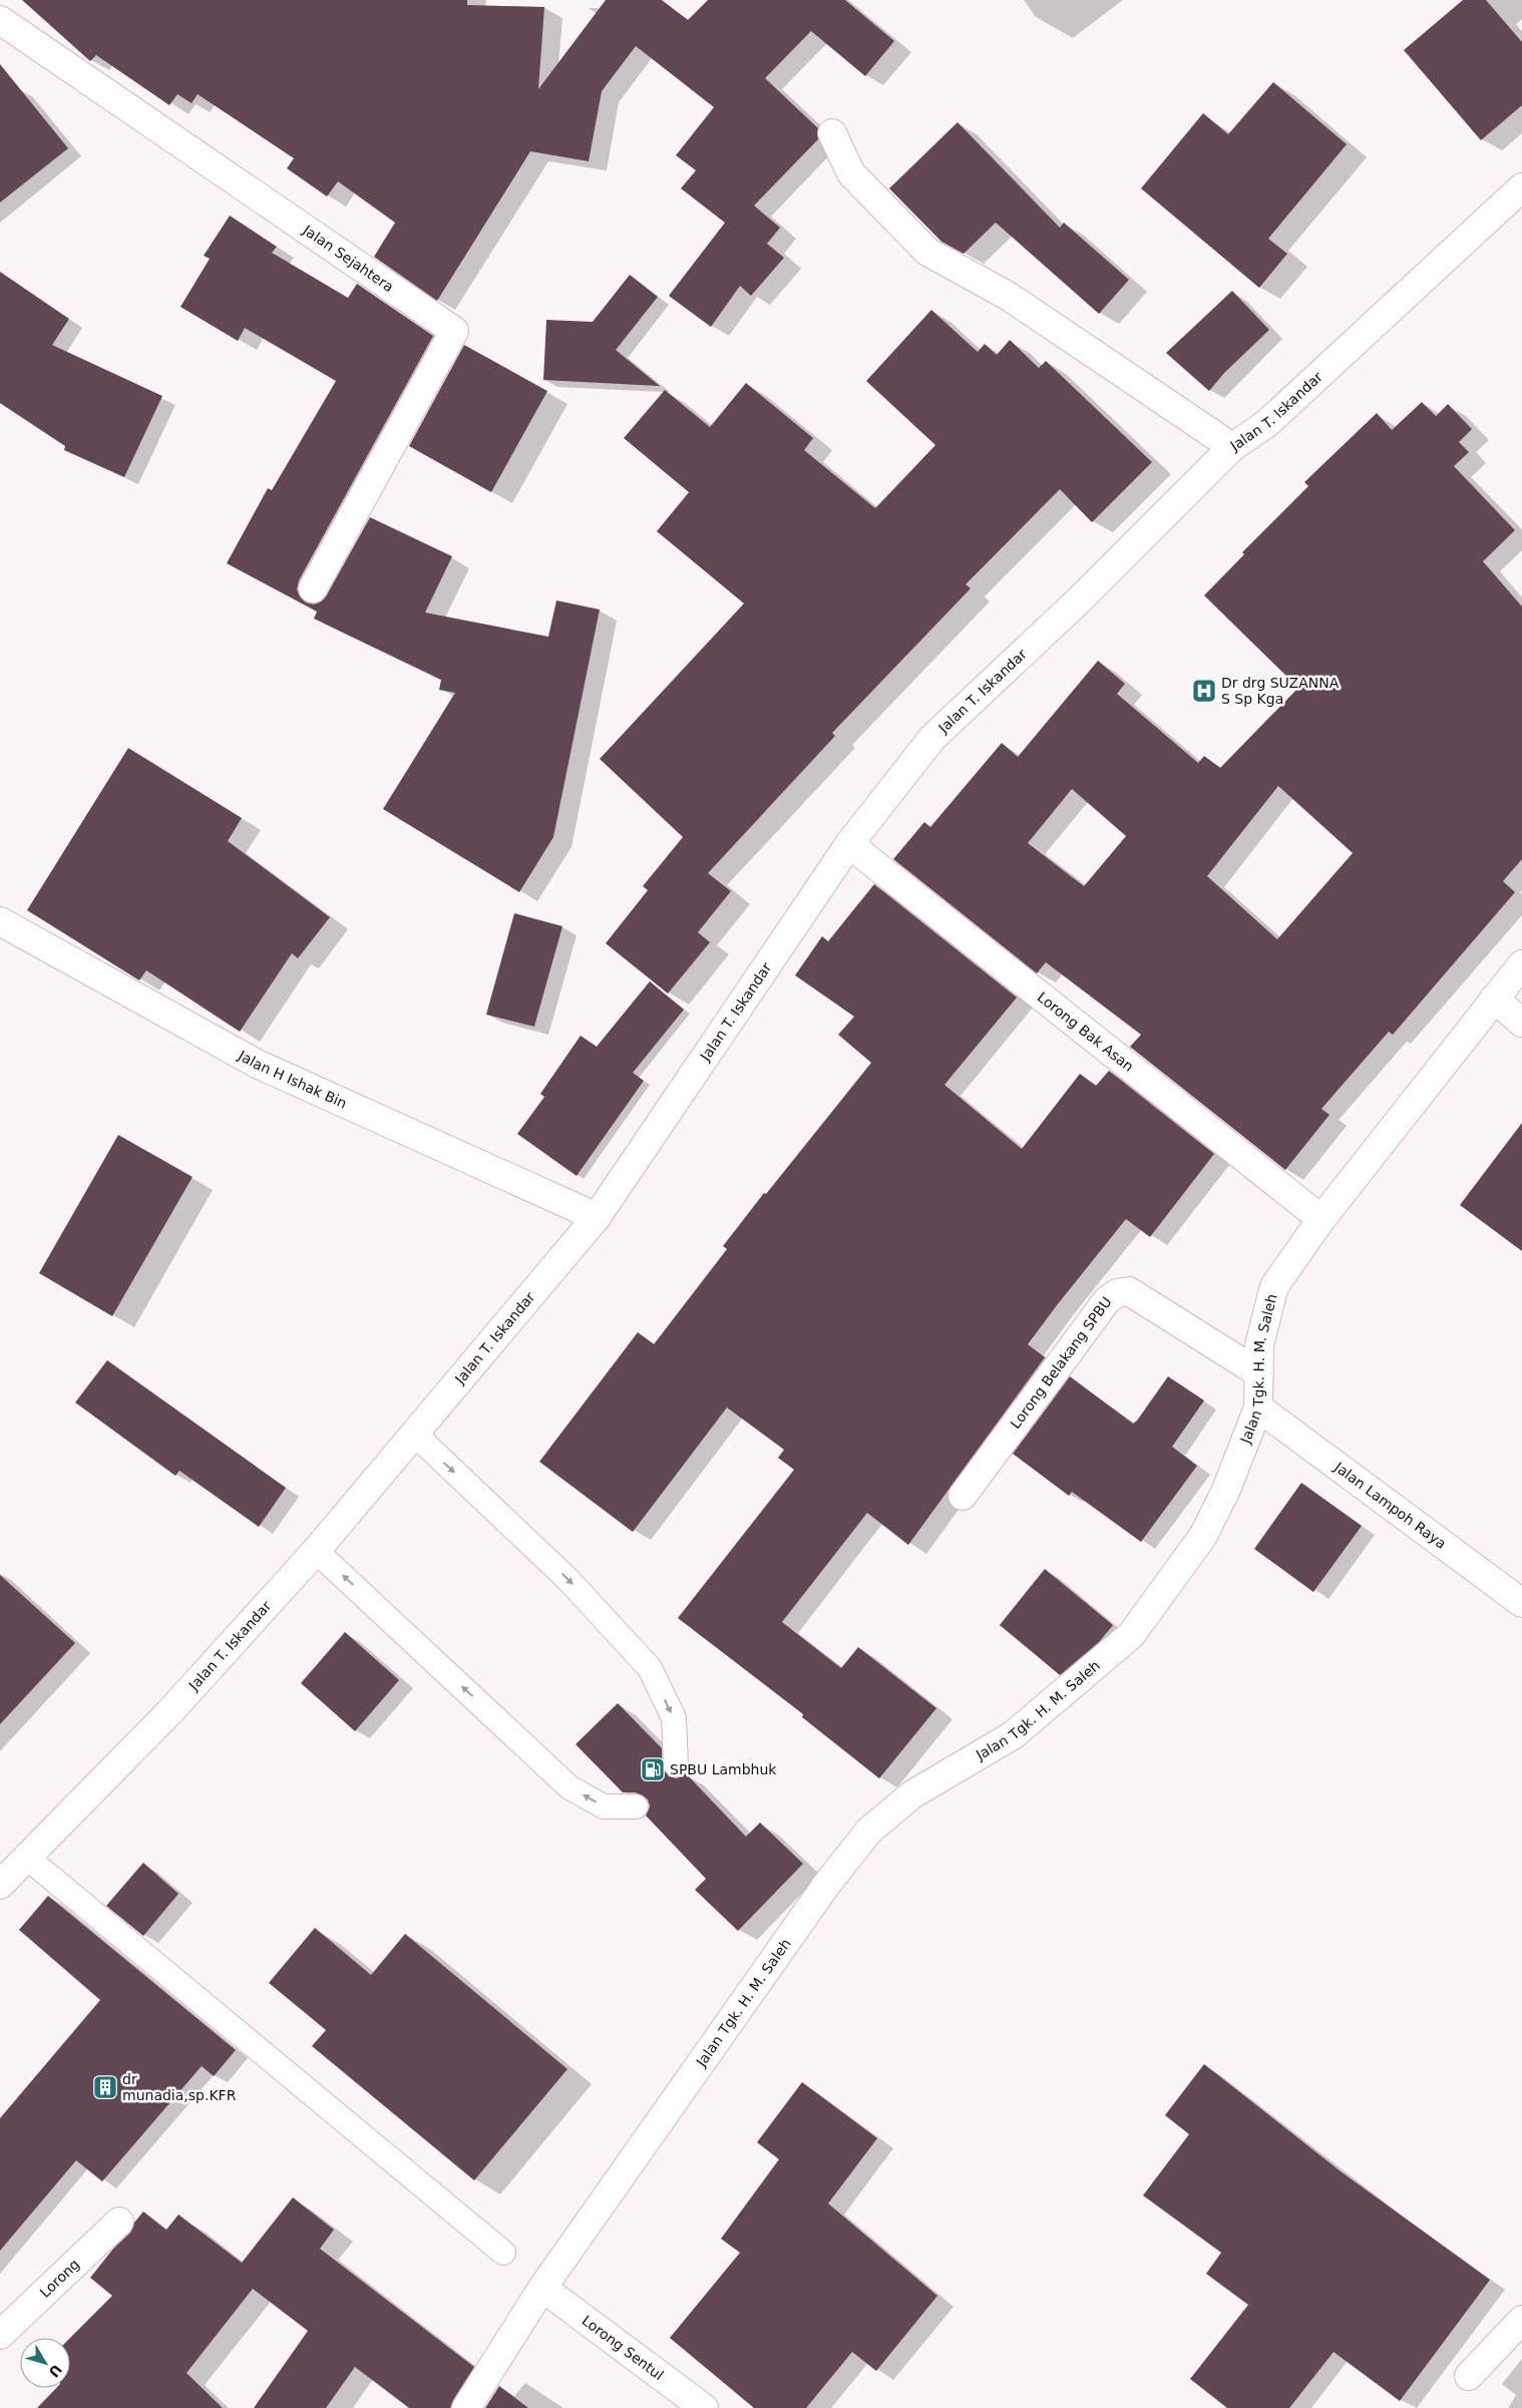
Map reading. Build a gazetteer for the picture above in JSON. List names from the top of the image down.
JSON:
{
  "streets": {
    "street": [
      "Jalan Sejahtera",
      "Jalan T. Iskandar",
      "Lorong Bak Asan",
      "Jalan H Ishak Bin",
      "Lorong Belakang SPBU",
      "Jalan Tgk. H. M. Saleh",
      "Jalan Lampoh Raya",
      "Lorong",
      "Lorong Sentul"
    ]
  },
  "crossings": [
    ["Jalan T. Iskandar", "Lorong Bak Asan"],
    ["Jalan T. Iskandar", "Jalan H Ishak Bin"],
    ["Lorong Bak Asan", "Jalan Tgk. H. M. Saleh"],
    ["Lorong Belakang SPBU", "Jalan Tgk. H. M. Saleh"],
    ["Jalan Tgk. H. M. Saleh", "Jalan Lampoh Raya"],
    ["Jalan Tgk. H. M. Saleh", "Lorong Sentul"]
  ],
  "places": {
    "hospital": ["Dr drg SUZANNA S Sp Kga"],
    "fuel station": ["SPBU Lambhuk"],
    "building": ["dr munadia,sp.KFR"]
  },
  "north": "bottom right"
}
